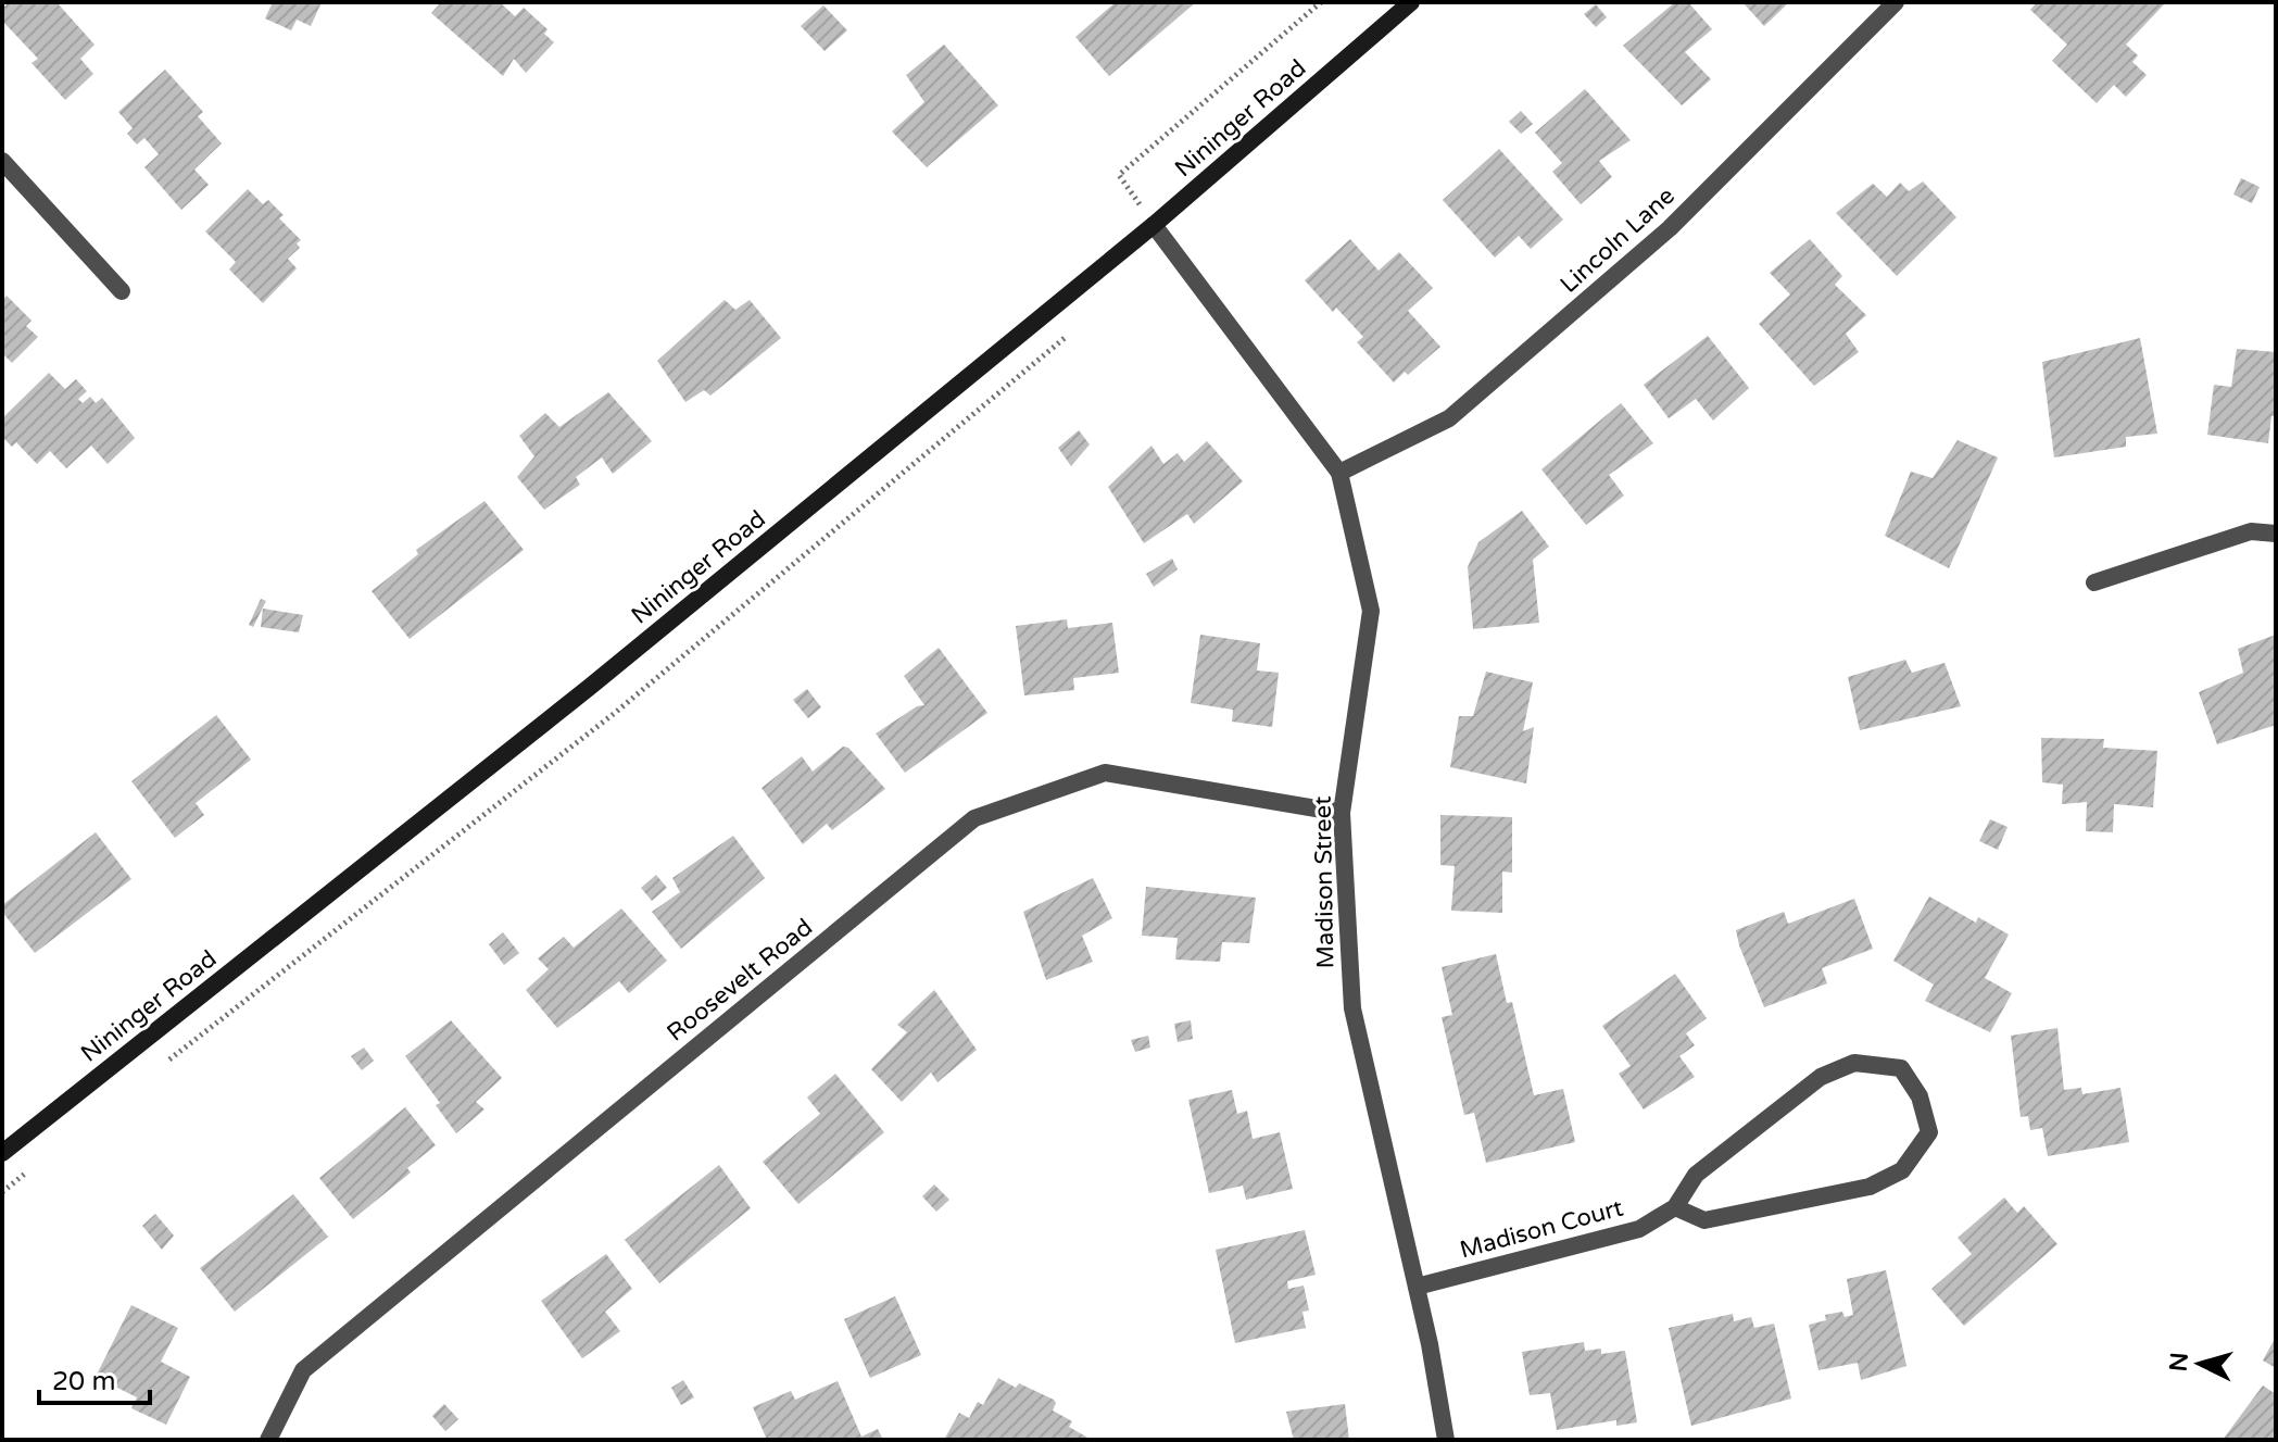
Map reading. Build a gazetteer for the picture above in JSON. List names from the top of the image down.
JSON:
{
  "streets": {
    "street": [
      "Nininger Road",
      "Lincoln Lane",
      "Madison Street",
      "Roosevelt Road",
      "Madison Court"
    ]
  },
  "crossings": [
    ["Nininger Road", "Madison Street"],
    ["Lincoln Lane", "Madison Street"],
    ["Madison Street", "Roosevelt Road"],
    ["Madison Street", "Madison Court"]
  ],
  "scale_bar": "20 m",
  "north": "left"
}
